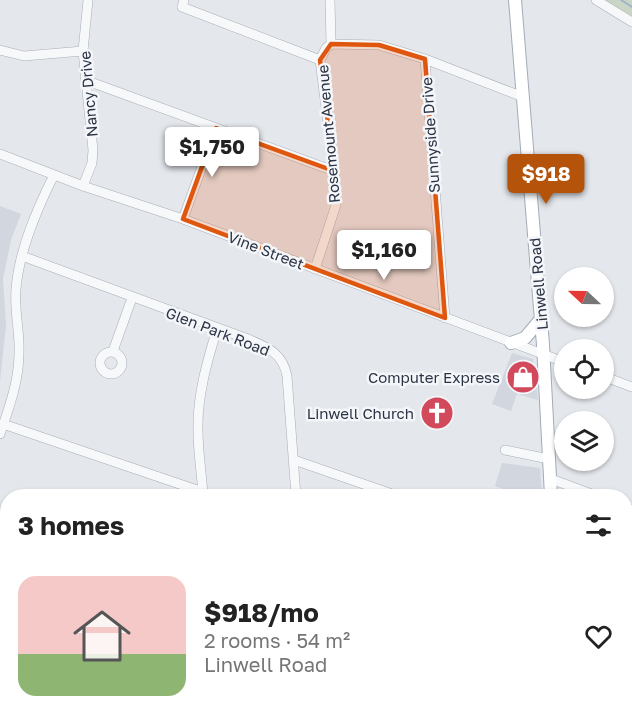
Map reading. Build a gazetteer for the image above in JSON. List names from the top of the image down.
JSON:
{
  "streets": {
    "main road": ["Linwell Road"],
    "street": [
      "Nancy Drive",
      "Rosemount Avenue",
      "Sunnyside Drive",
      "Vine Street",
      "Glen Park Road"
    ]
  },
  "crossings": [
    ["Nancy Drive", "Vine Street"],
    ["Rosemount Avenue", "Vine Street"],
    ["Sunnyside Drive", "Vine Street"],
    ["Vine Street", "Linwell Road"]
  ],
  "places": {
    "shop": ["Computer Express"],
    "church": ["Linwell Church"]
  },
  "north": "left",
  "page": {
    "price": ["$1,750", "$918", "$1,160"],
    "heading": "3 homes",
    "list": [
      {
        "name": "$918/mo",
        "note": "2 rooms · 54 m² · Linwell Road"
      }
    ]
  }
}
